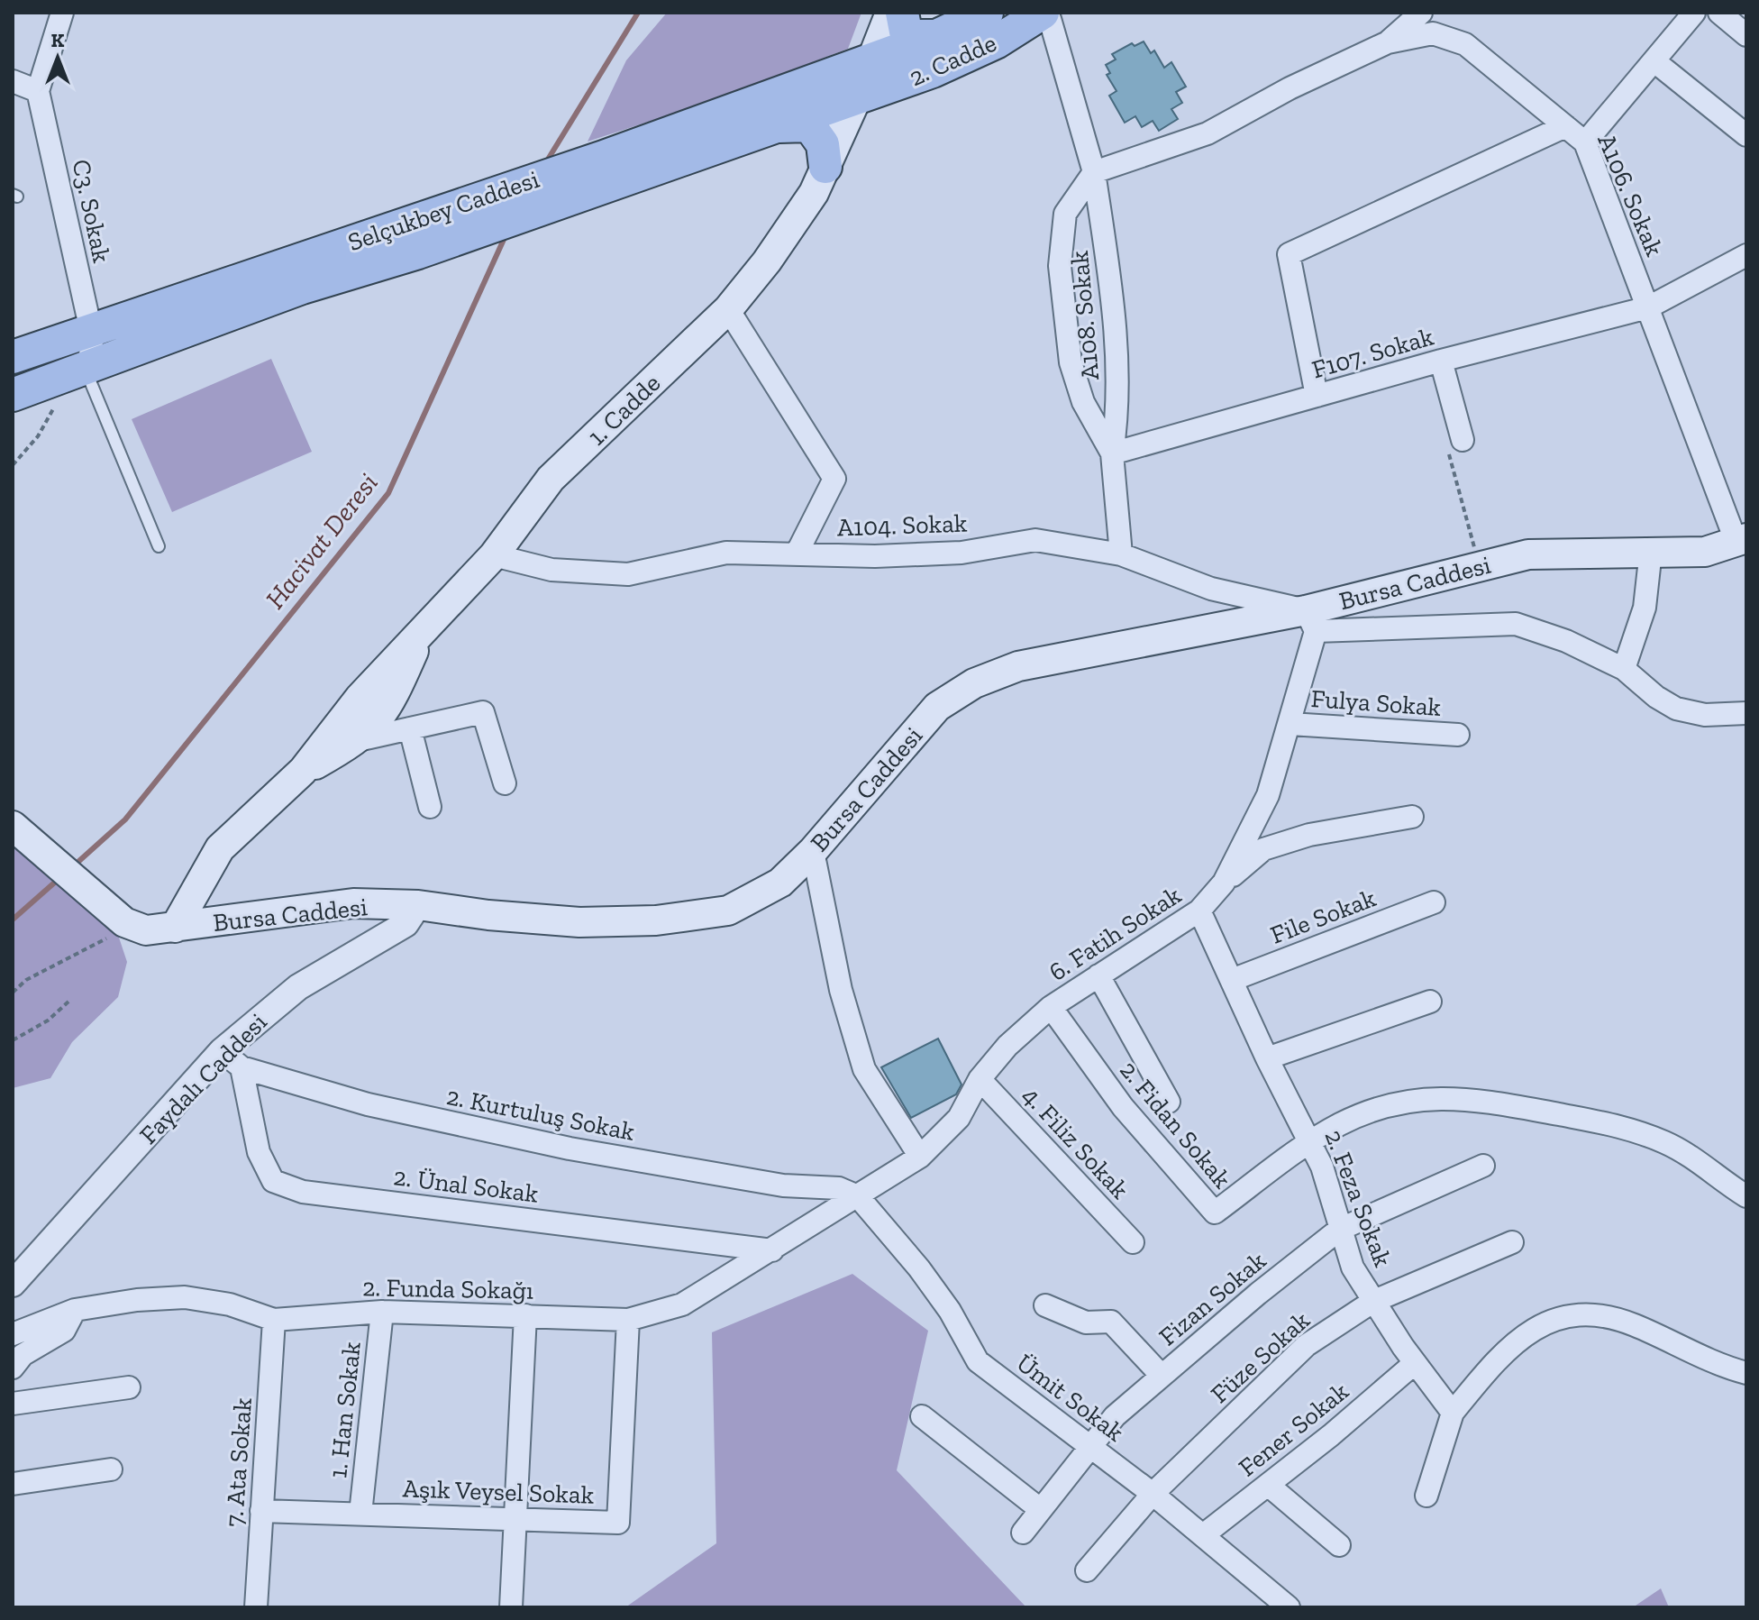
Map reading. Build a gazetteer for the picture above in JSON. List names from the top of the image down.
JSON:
{
  "streets": {
    "main road": [
      "2. Cadde",
      "Selçukbey Caddesi",
      "1. Cadde",
      "Bursa Caddesi"
    ],
    "street": [
      "A106. Sokak",
      "C3. Sokak",
      "A108. Sokak",
      "F107. Sokak",
      "A104. Sokak",
      "Fulya Sokak",
      "File Sokak",
      "6. Fatih Sokak",
      "Faydalı Caddesi",
      "2. Kurtuluş Sokak",
      "2. Fidan Sokak",
      "4. Filiz Sokak",
      "2. Ünal Sokak",
      "2. Feza Sokak",
      "2. Funda Sokağı",
      "Fizan Sokak",
      "Füze Sokak",
      "Ümit Sokak",
      "1. Han Sokak",
      "Fener Sokak",
      "7. Ata Sokak",
      "Aşık Veysel Sokak"
    ]
  },
  "crossings": [
    ["2. Cadde", "Selçukbey Caddesi"],
    ["2. Cadde", "A108. Sokak"],
    ["2. Cadde", "1. Cadde"],
    ["A106. Sokak", "A108. Sokak"],
    ["A106. Sokak", "F107. Sokak"],
    ["A106. Sokak", "Bursa Caddesi"],
    ["Selçukbey Caddesi", "C3. Sokak"],
    ["Selçukbey Caddesi", "1. Cadde"],
    ["A108. Sokak", "F107. Sokak"],
    ["A108. Sokak", "A104. Sokak"],
    ["1. Cadde", "A104. Sokak"],
    ["A104. Sokak", "Bursa Caddesi"],
    ["A104. Sokak", "6. Fatih Sokak"],
    ["Bursa Caddesi", "6. Fatih Sokak"],
    ["Bursa Caddesi", "Faydalı Caddesi"],
    ["Fulya Sokak", "6. Fatih Sokak"],
    ["File Sokak", "2. Feza Sokak"],
    ["6. Fatih Sokak", "2. Kurtuluş Sokak"],
    ["6. Fatih Sokak", "2. Fidan Sokak"],
    ["6. Fatih Sokak", "4. Filiz Sokak"],
    ["6. Fatih Sokak", "2. Feza Sokak"],
    ["6. Fatih Sokak", "2. Funda Sokağı"],
    ["6. Fatih Sokak", "Ümit Sokak"],
    ["Faydalı Caddesi", "2. Kurtuluş Sokak"],
    ["2. Kurtuluş Sokak", "2. Ünal Sokak"],
    ["2. Kurtuluş Sokak", "2. Funda Sokağı"],
    ["2. Kurtuluş Sokak", "Ümit Sokak"],
    ["2. Fidan Sokak", "2. Feza Sokak"],
    ["2. Ünal Sokak", "2. Funda Sokağı"],
    ["2. Feza Sokak", "Fizan Sokak"],
    ["2. Feza Sokak", "Füze Sokak"],
    ["2. Feza Sokak", "Fener Sokak"],
    ["2. Funda Sokağı", "Ümit Sokak"],
    ["2. Funda Sokağı", "1. Han Sokak"],
    ["2. Funda Sokağı", "7. Ata Sokak"],
    ["2. Funda Sokağı", "Aşık Veysel Sokak"],
    ["Fizan Sokak", "Ümit Sokak"],
    ["Füze Sokak", "Ümit Sokak"],
    ["Ümit Sokak", "Fener Sokak"],
    ["1. Han Sokak", "Aşık Veysel Sokak"],
    ["7. Ata Sokak", "Aşık Veysel Sokak"]
  ],
  "water": ["Hacivat Deresi"],
  "north": "top"
}
